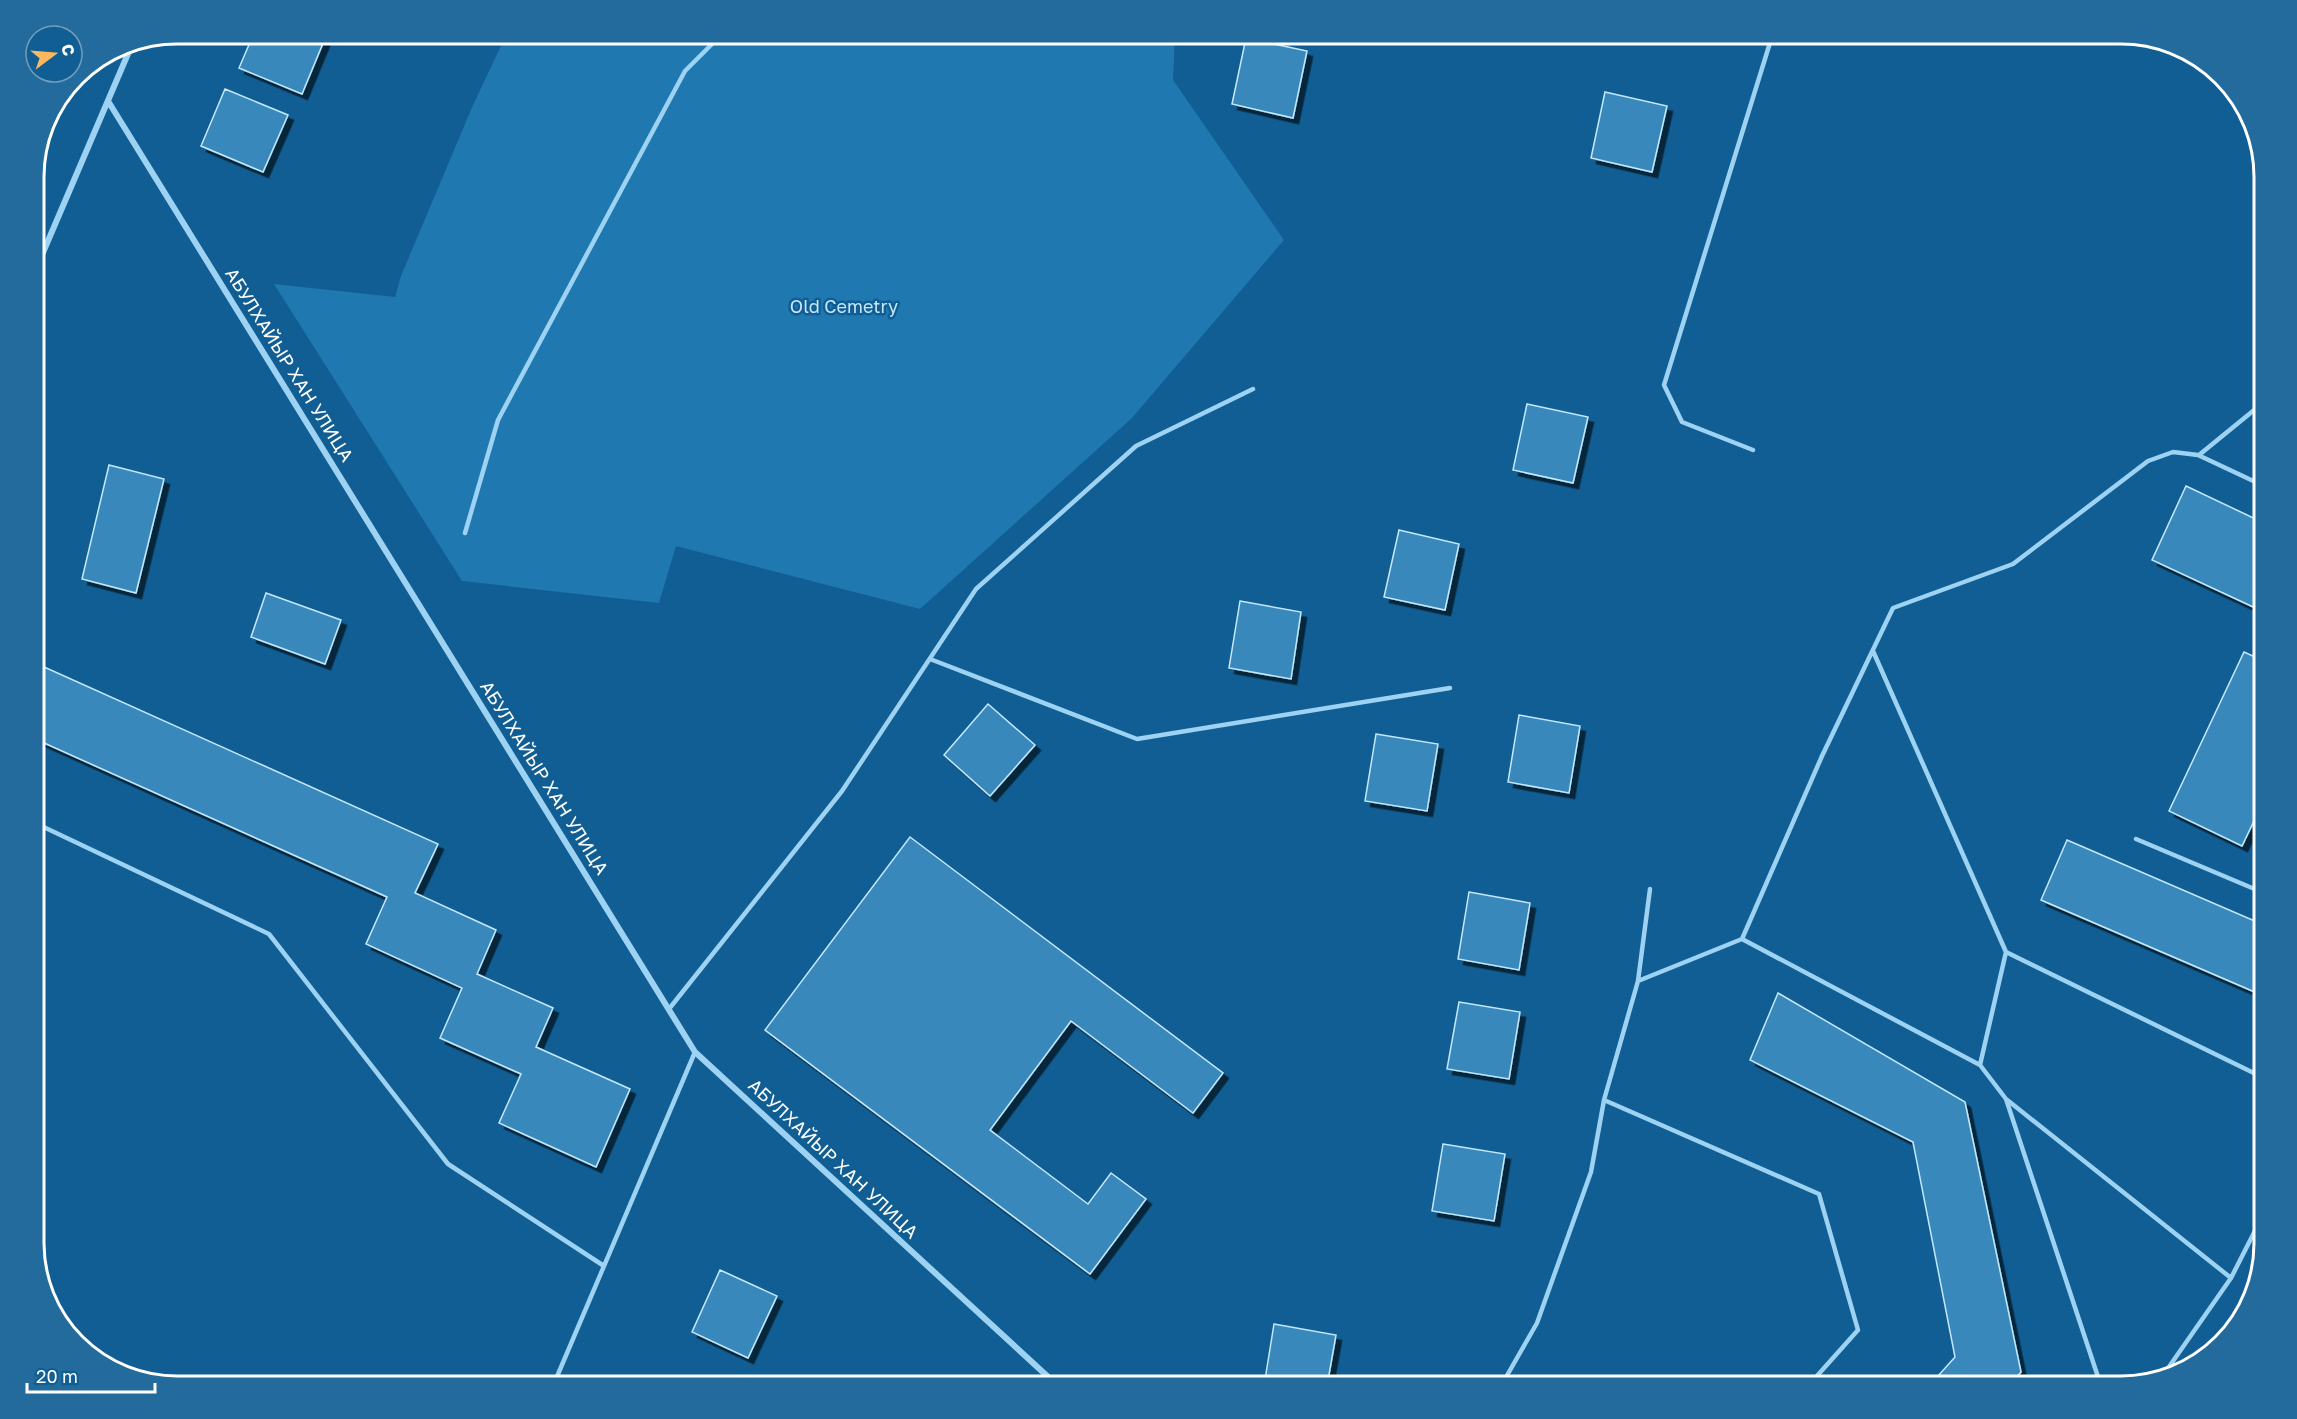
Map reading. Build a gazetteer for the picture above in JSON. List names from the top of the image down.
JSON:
{
  "streets": {
    "street": ["АБУЛХАЙЫР ХАН УЛИЦА"]
  },
  "parks": ["Old Cemetry"],
  "scale_bar": "20 m",
  "north": "right"
}
